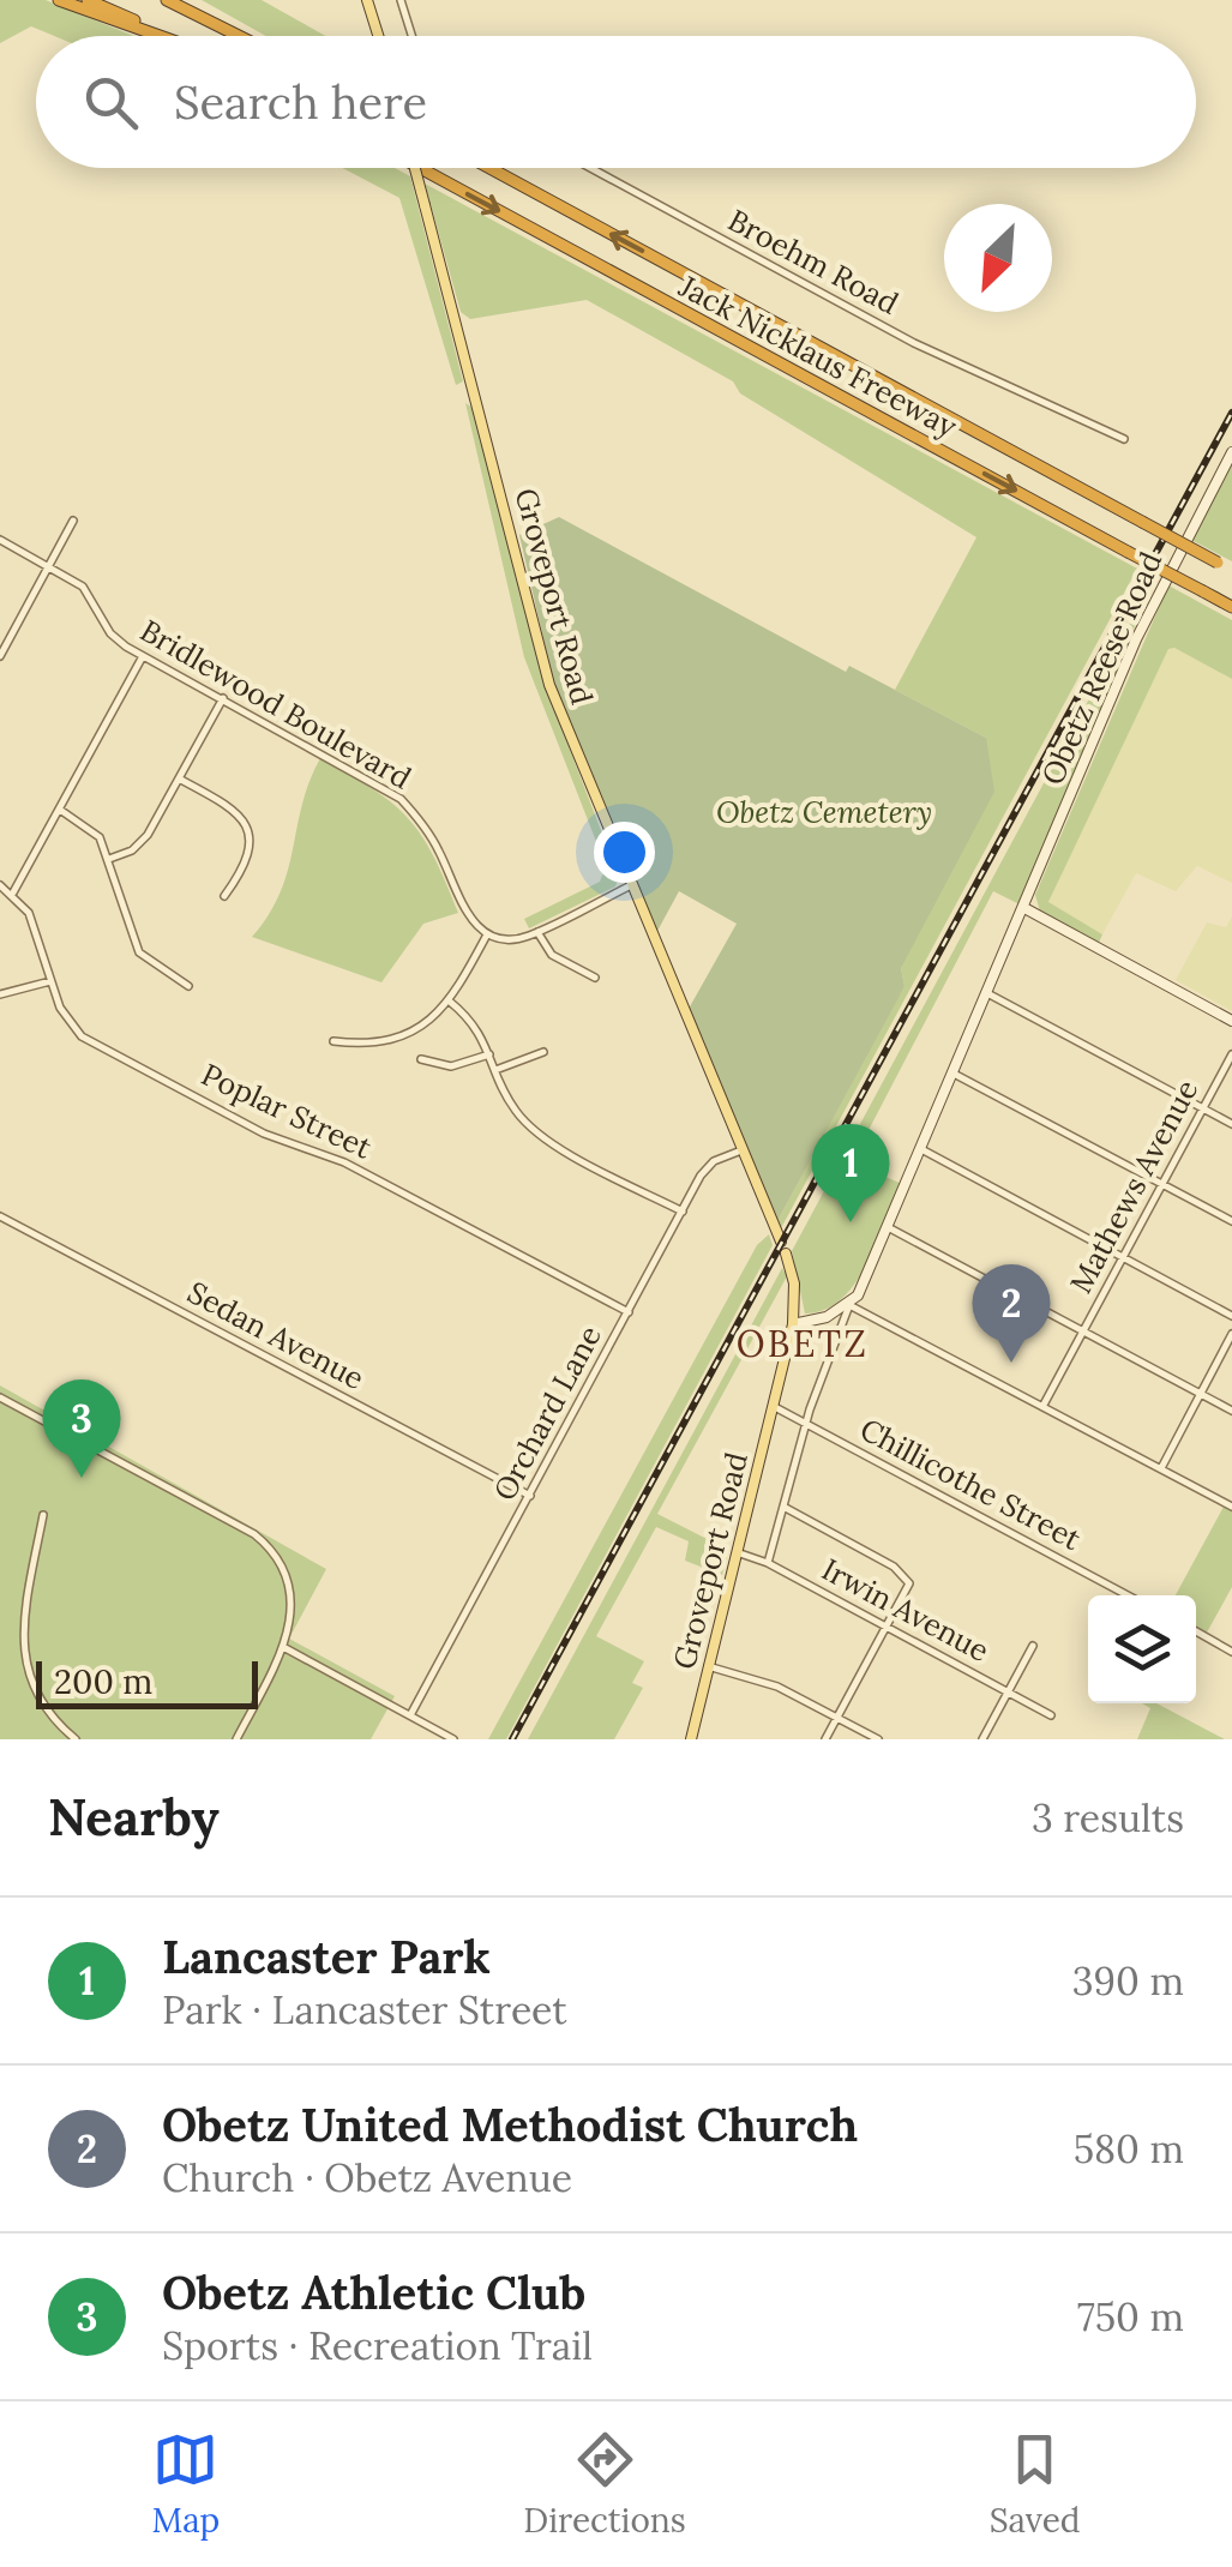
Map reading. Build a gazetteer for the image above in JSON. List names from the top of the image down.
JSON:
{
  "streets": {
    "highway": ["Jack Nicklaus Freeway"],
    "main road": ["Groveport Road"],
    "street": [
      "Broehm Road",
      "Obetz Reese Road",
      "Bridlewood Boulevard",
      "Poplar Street",
      "Mathews Avenue",
      "Sedan Avenue",
      "Orchard Lane",
      "Chillicothe Street",
      "Irwin Avenue"
    ]
  },
  "crossings": [
    ["Groveport Road", "Orchard Lane"],
    ["Groveport Road", "Chillicothe Street"],
    ["Groveport Road", "Irwin Avenue"],
    ["Poplar Street", "Orchard Lane"],
    ["Sedan Avenue", "Orchard Lane"]
  ],
  "districts": ["OBETZ"],
  "parks": ["Obetz Cemetery"],
  "scale_bar": "200 m",
  "north": "bottom left",
  "page": {
    "search": "Search here",
    "pins": ["1", "2", "3"],
    "scale": "200 m",
    "heading": ["Nearby", "3 results"],
    "list": [
      {
        "mark": "1",
        "name": "Lancaster Park",
        "note": "Park · Lancaster Street",
        "value": "390 m"
      },
      {
        "mark": "2",
        "name": "Obetz United Methodist Church",
        "note": "Church · Obetz Avenue",
        "value": "580 m"
      },
      {
        "mark": "3",
        "name": "Obetz Athletic Club",
        "note": "Sports · Recreation Trail",
        "value": "750 m"
      }
    ],
    "nav": ["Map", "Directions", "Saved"]
  }
}
